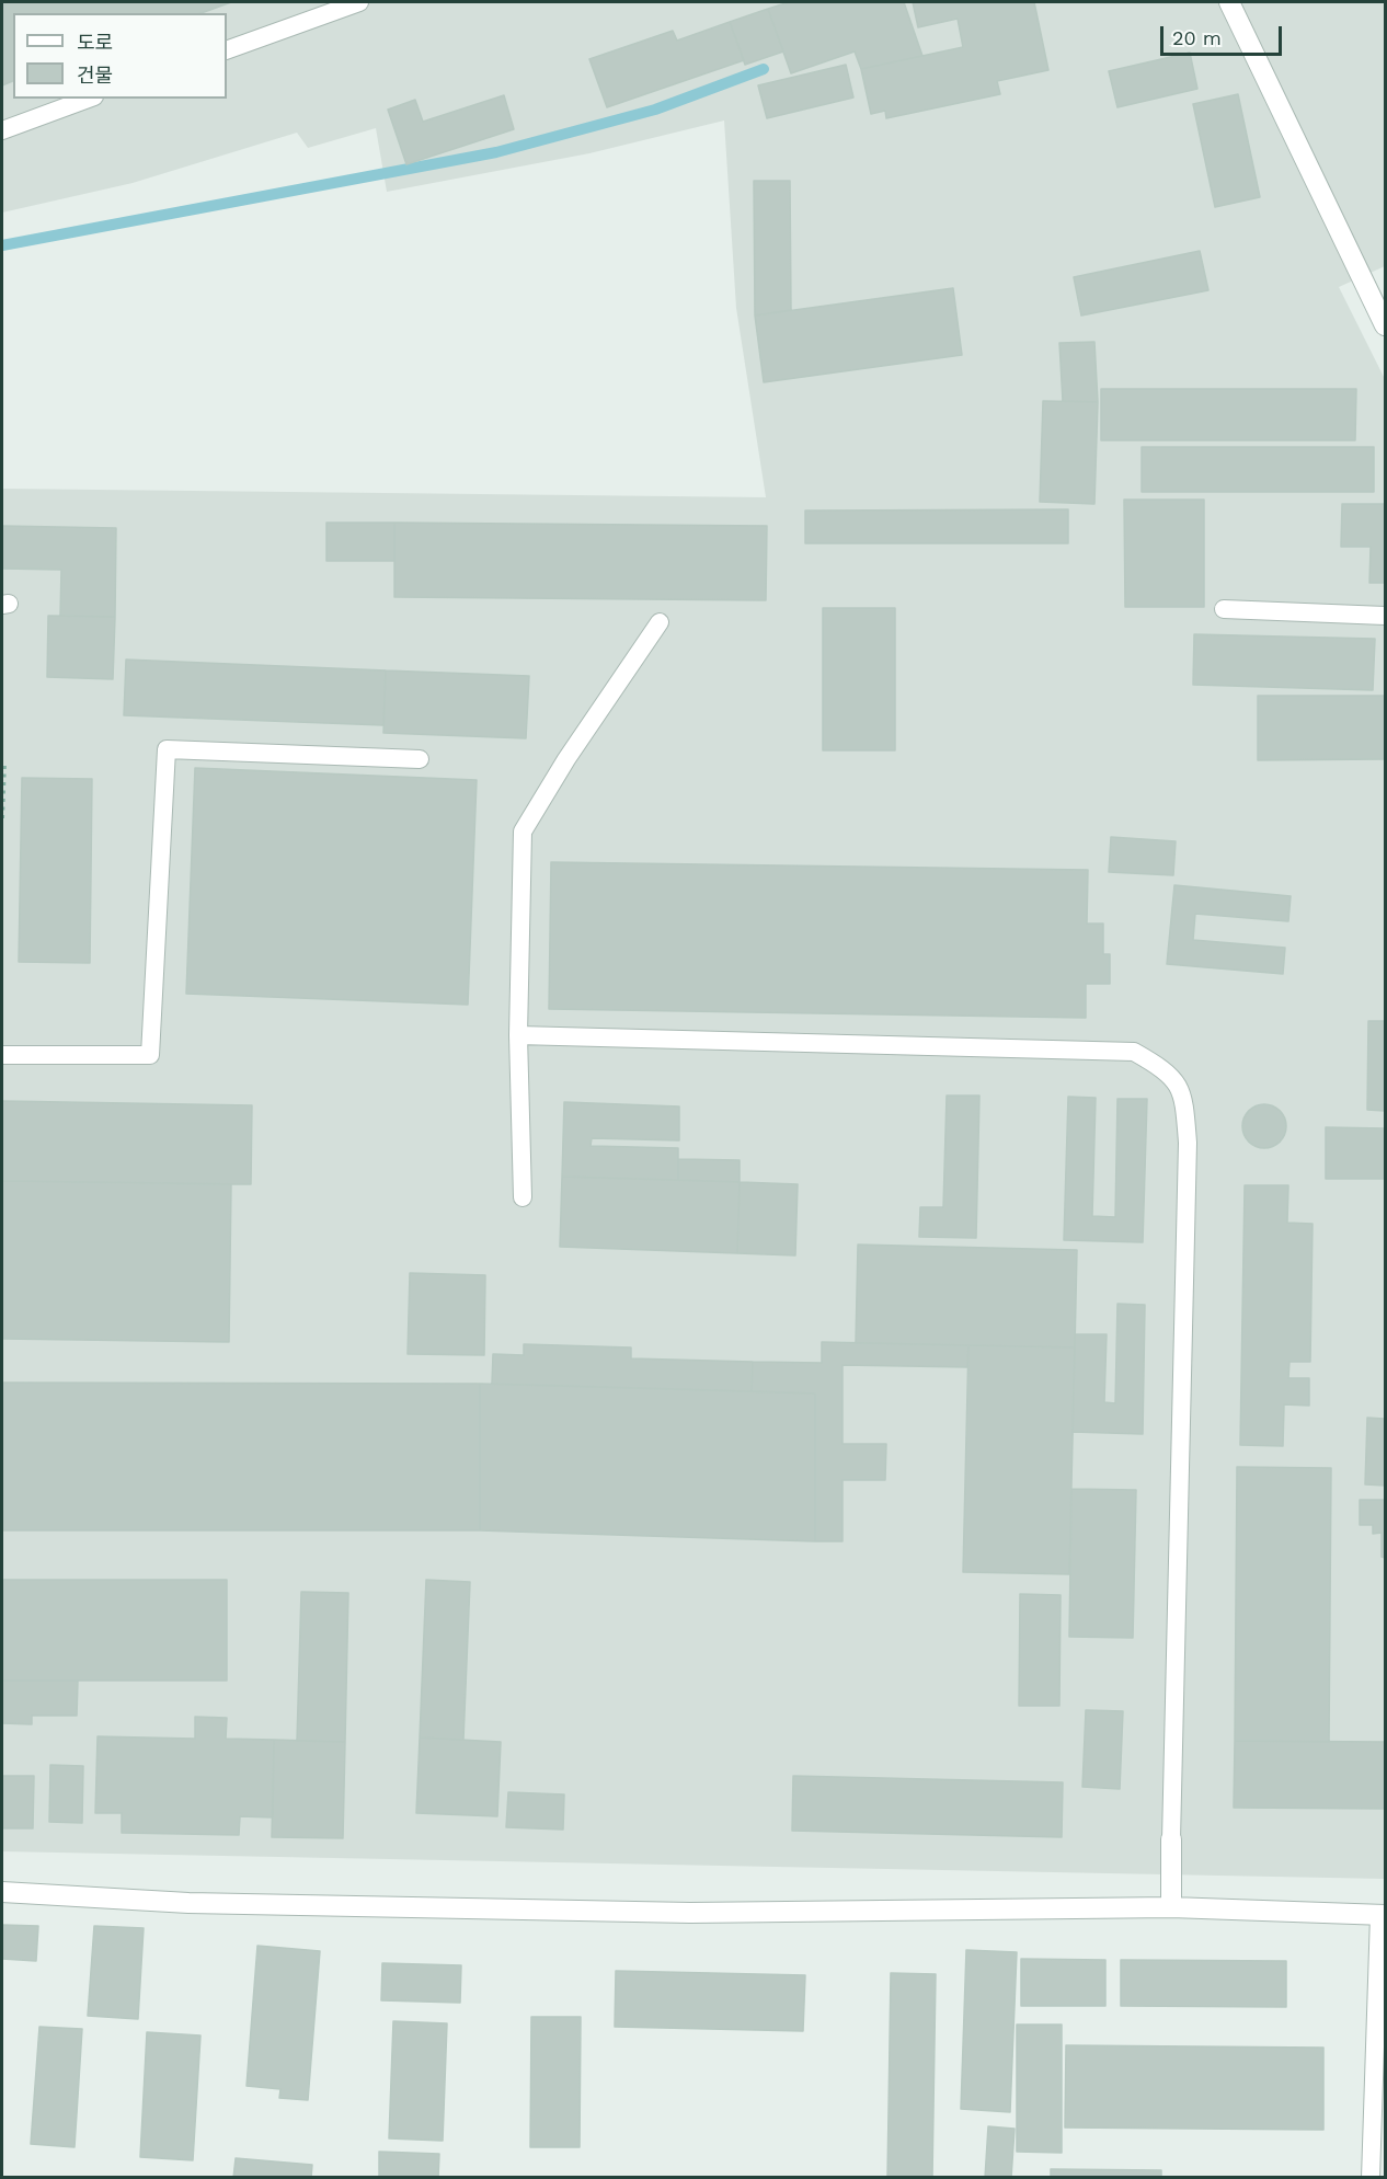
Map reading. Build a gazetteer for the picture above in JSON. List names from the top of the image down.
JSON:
{
  "legend": ["도로", "건물"],
  "scale_bar": "20 m"
}
